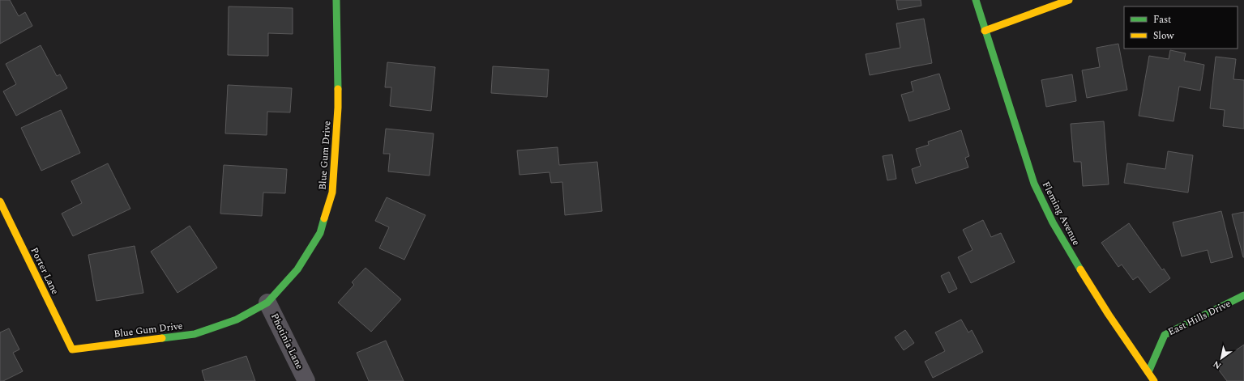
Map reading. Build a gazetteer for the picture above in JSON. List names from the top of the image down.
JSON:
{
  "streets": {
    "street": [
      "Blue Gum Drive",
      "Fleming Avenue",
      "Porter Lane",
      "East Hills Drive",
      "Photinia Lane"
    ]
  },
  "crossings": [
    ["Blue Gum Drive", "Porter Lane"],
    ["Blue Gum Drive", "Photinia Lane"],
    ["Fleming Avenue", "East Hills Drive"]
  ],
  "legend": ["Fast", "Slow"],
  "north": "bottom left"
}
